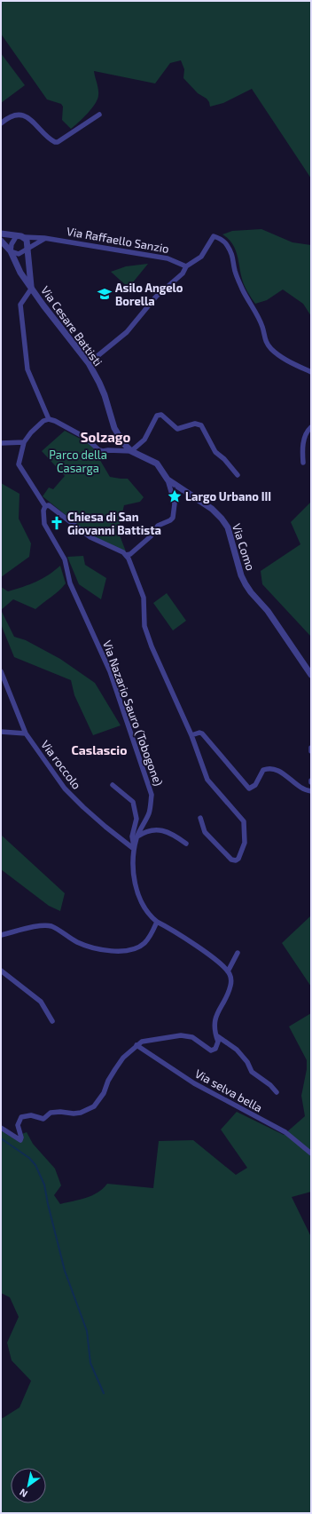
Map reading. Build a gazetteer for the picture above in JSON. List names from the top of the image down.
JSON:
{
  "streets": {
    "street": [
      "Via Raffaello Sanzio",
      "Via Cesare Battisti",
      "Via Como",
      "Via Nazario Sauro (Tobogone)",
      "Via roccolo",
      "Via selva bella"
    ]
  },
  "crossings": [
    ["Via Raffaello Sanzio", "Via Cesare Battisti"],
    ["Via Cesare Battisti", "Via Como"],
    ["Via Nazario Sauro (Tobogone)", "Via roccolo"]
  ],
  "districts": ["Solzago", "Caslascio"],
  "parks": ["Parco della Casarga"],
  "places": {
    "school or university": ["Asilo Angelo Borella"],
    "place": ["Largo Urbano III"],
    "church": ["Chiesa di San Giovanni Battista"]
  },
  "north": "bottom left"
}
